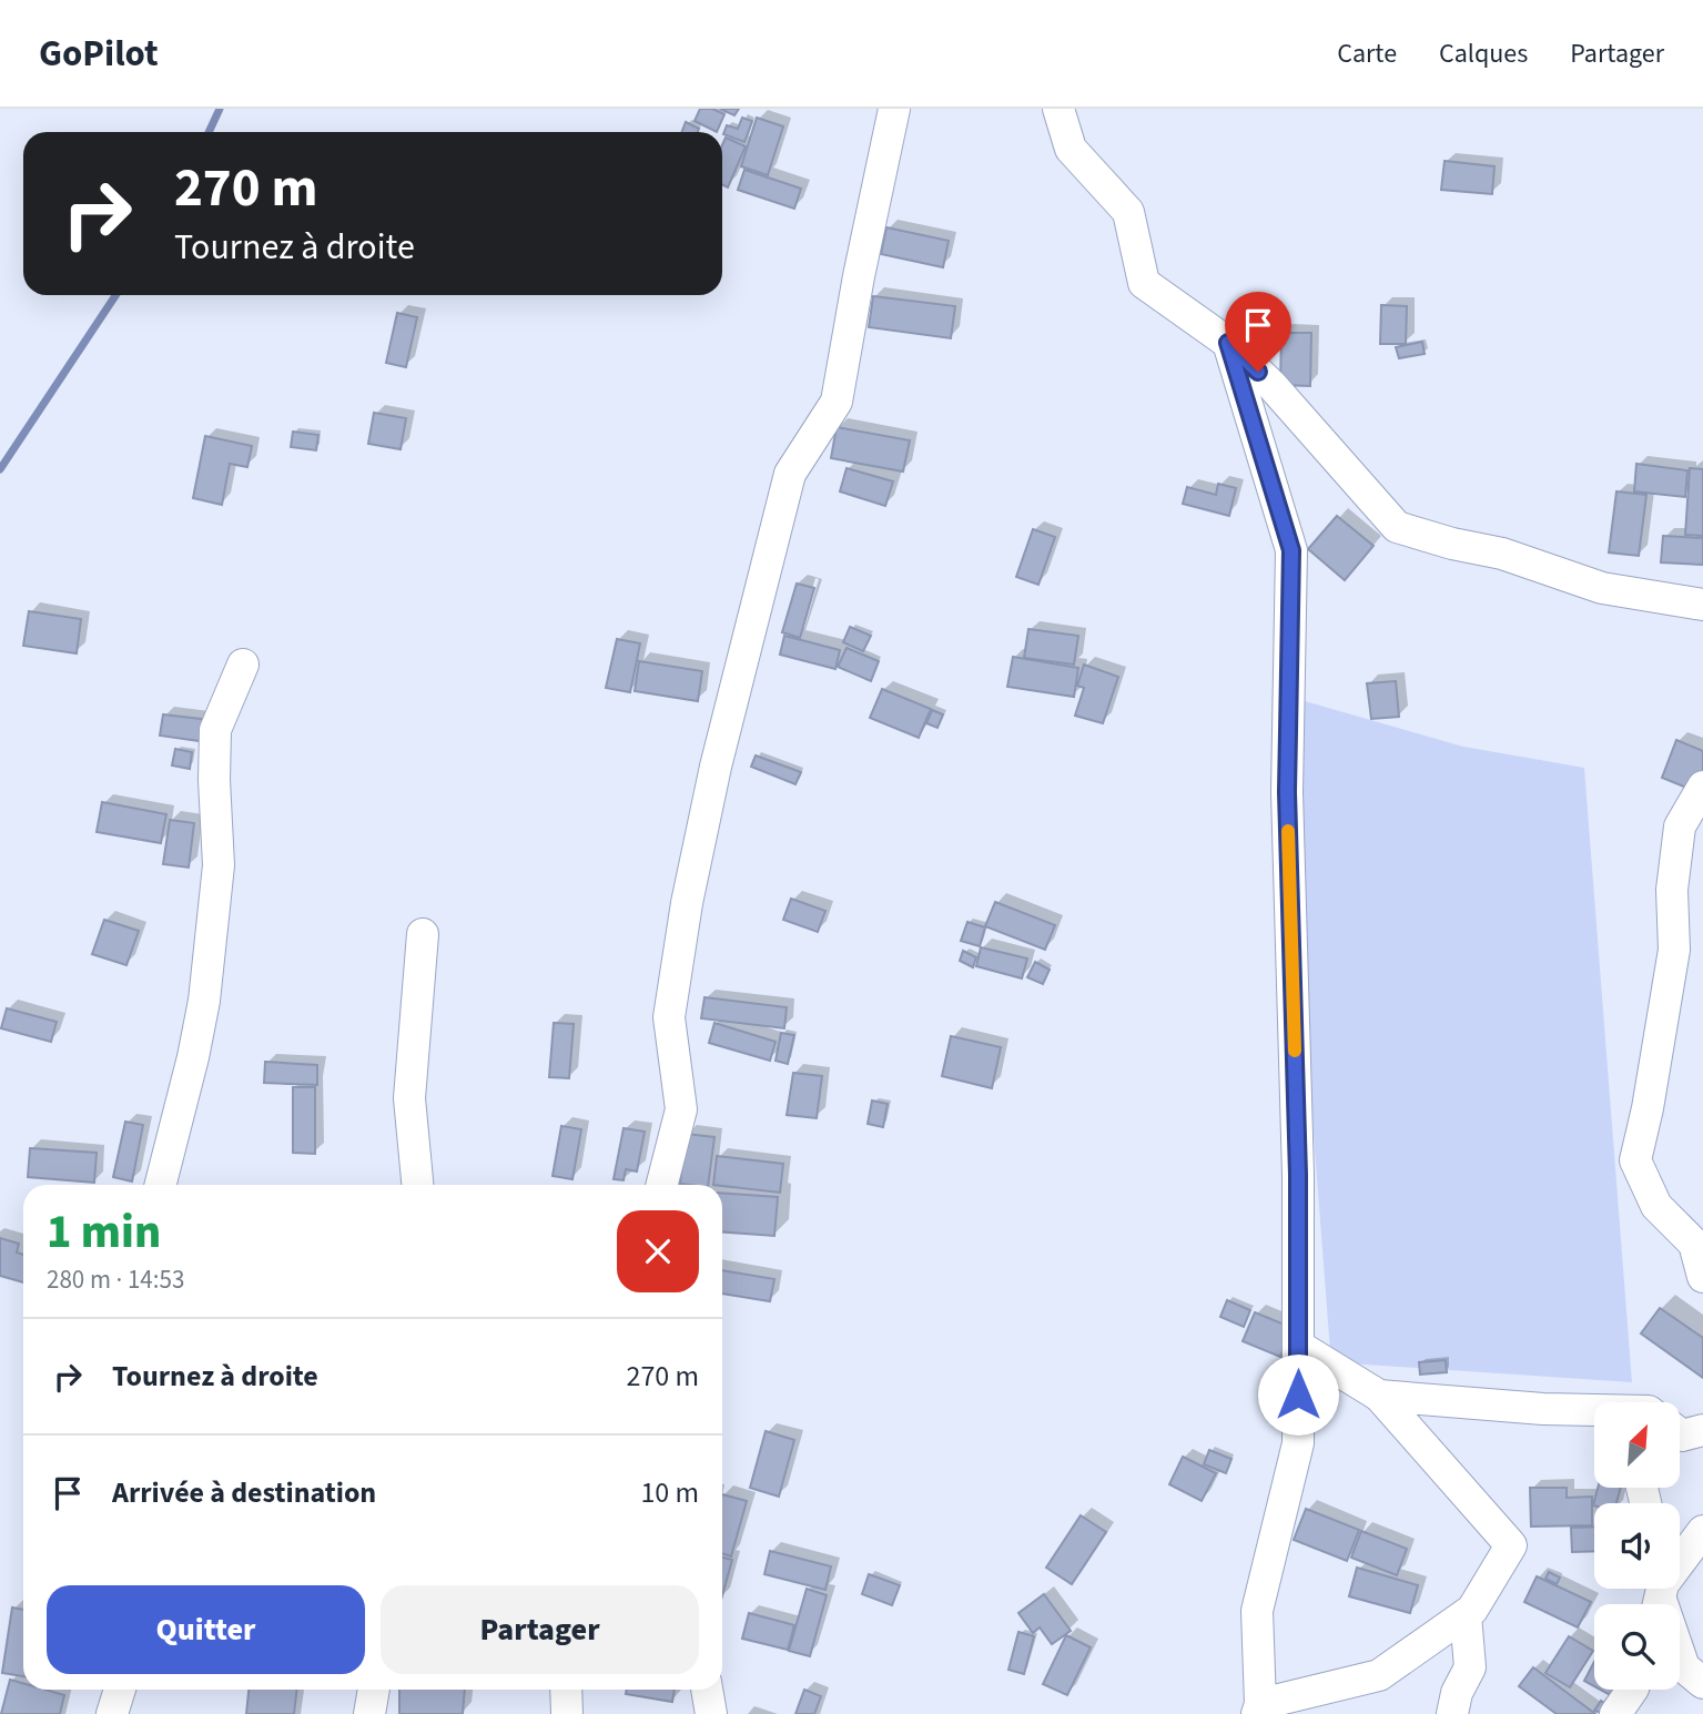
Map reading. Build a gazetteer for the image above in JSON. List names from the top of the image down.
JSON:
{
  "north": "top right",
  "page": {
    "header": "GoPilot",
    "nav": ["Carte", "Calques", "Partager"],
    "turn": ["270 m", "Tournez à droite"],
    "heading": ["1 min", "280 m · 14:53"],
    "list": [
      {
        "name": "Tournez à droite",
        "value": "270 m"
      },
      {
        "name": "Arrivée à destination",
        "value": "10 m"
      }
    ],
    "buttons": ["Quitter", "Partager"]
  }
}
